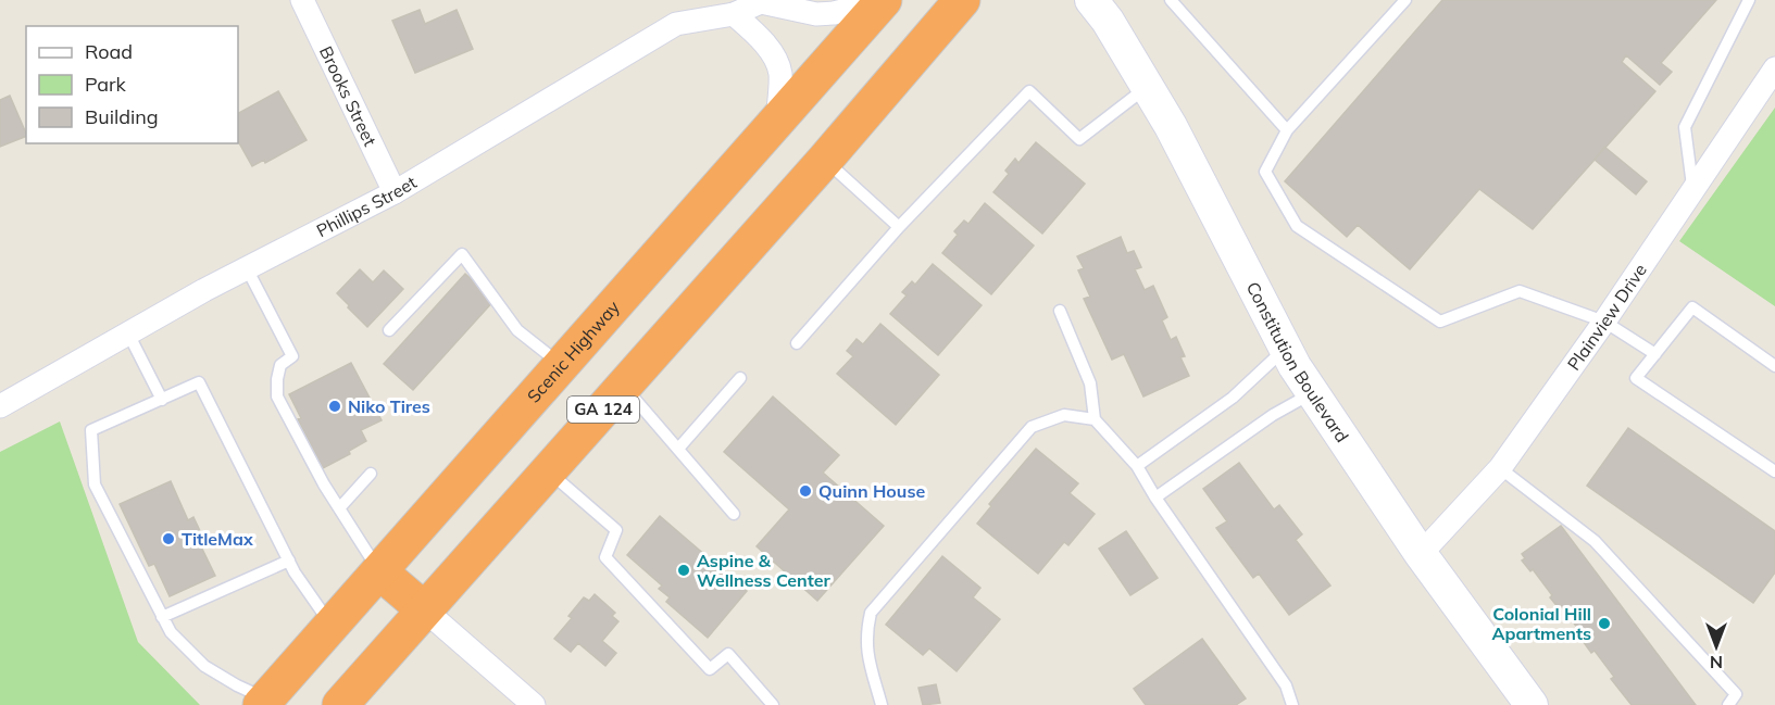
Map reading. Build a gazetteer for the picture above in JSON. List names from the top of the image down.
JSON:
{
  "streets": {
    "highway": ["Scenic Highway", "GA 124"],
    "street": [
      "Brooks Street",
      "Phillips Street",
      "Plainview Drive",
      "Constitution Boulevard"
    ]
  },
  "crossings": [
    ["Brooks Street", "Phillips Street"],
    ["Phillips Street", "Scenic Highway"],
    ["Plainview Drive", "Constitution Boulevard"]
  ],
  "places": [
    "Niko Tires",
    "Quinn House",
    "TitleMax",
    "Aspine & Wellness Center",
    "Colonial Hill Apartments"
  ],
  "legend": ["Road", "Park", "Building"],
  "north": "bottom"
}
